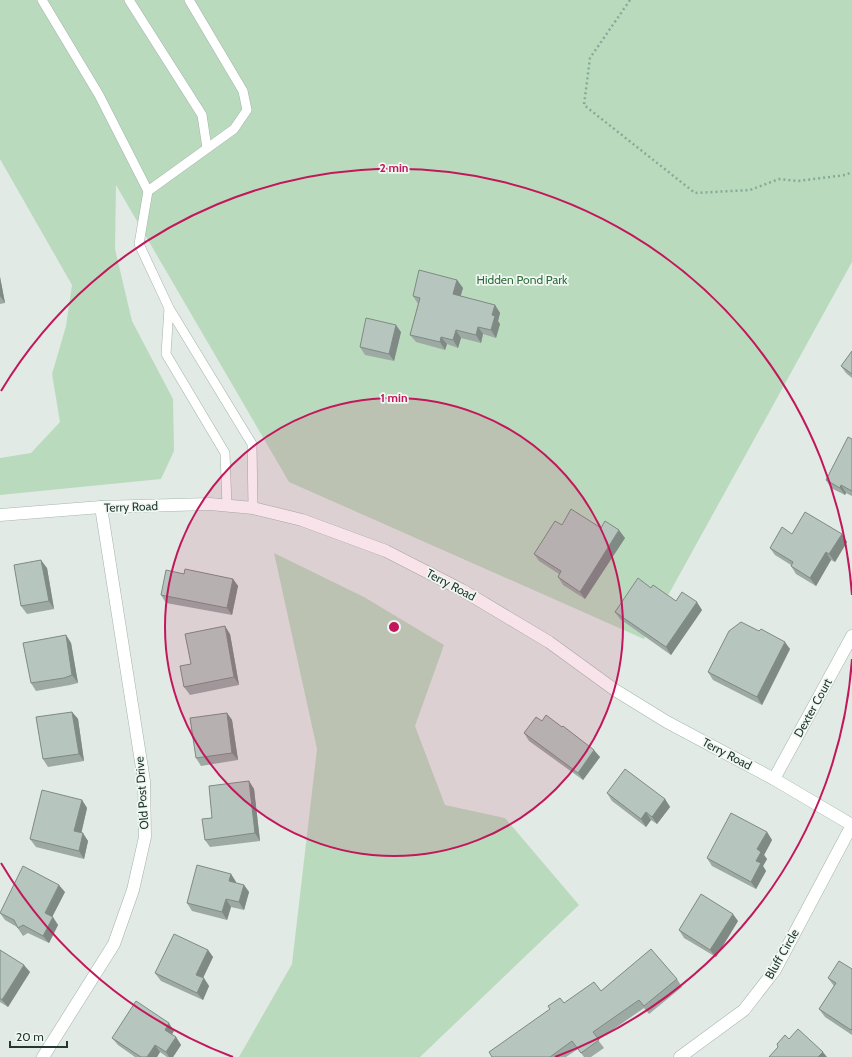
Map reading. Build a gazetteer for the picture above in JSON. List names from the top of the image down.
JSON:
{
  "streets": {
    "street": [
      "Terry Road",
      "Dexter Court",
      "Old Post Drive",
      "Bluff Circle"
    ]
  },
  "crossings": [
    ["Terry Road", "Dexter Court"],
    ["Terry Road", "Old Post Drive"],
    ["Terry Road", "Bluff Circle"]
  ],
  "parks": ["Hidden Pond Park"],
  "scale_bar": "20 m",
  "rings": ["2 min", "1 min"]
}
